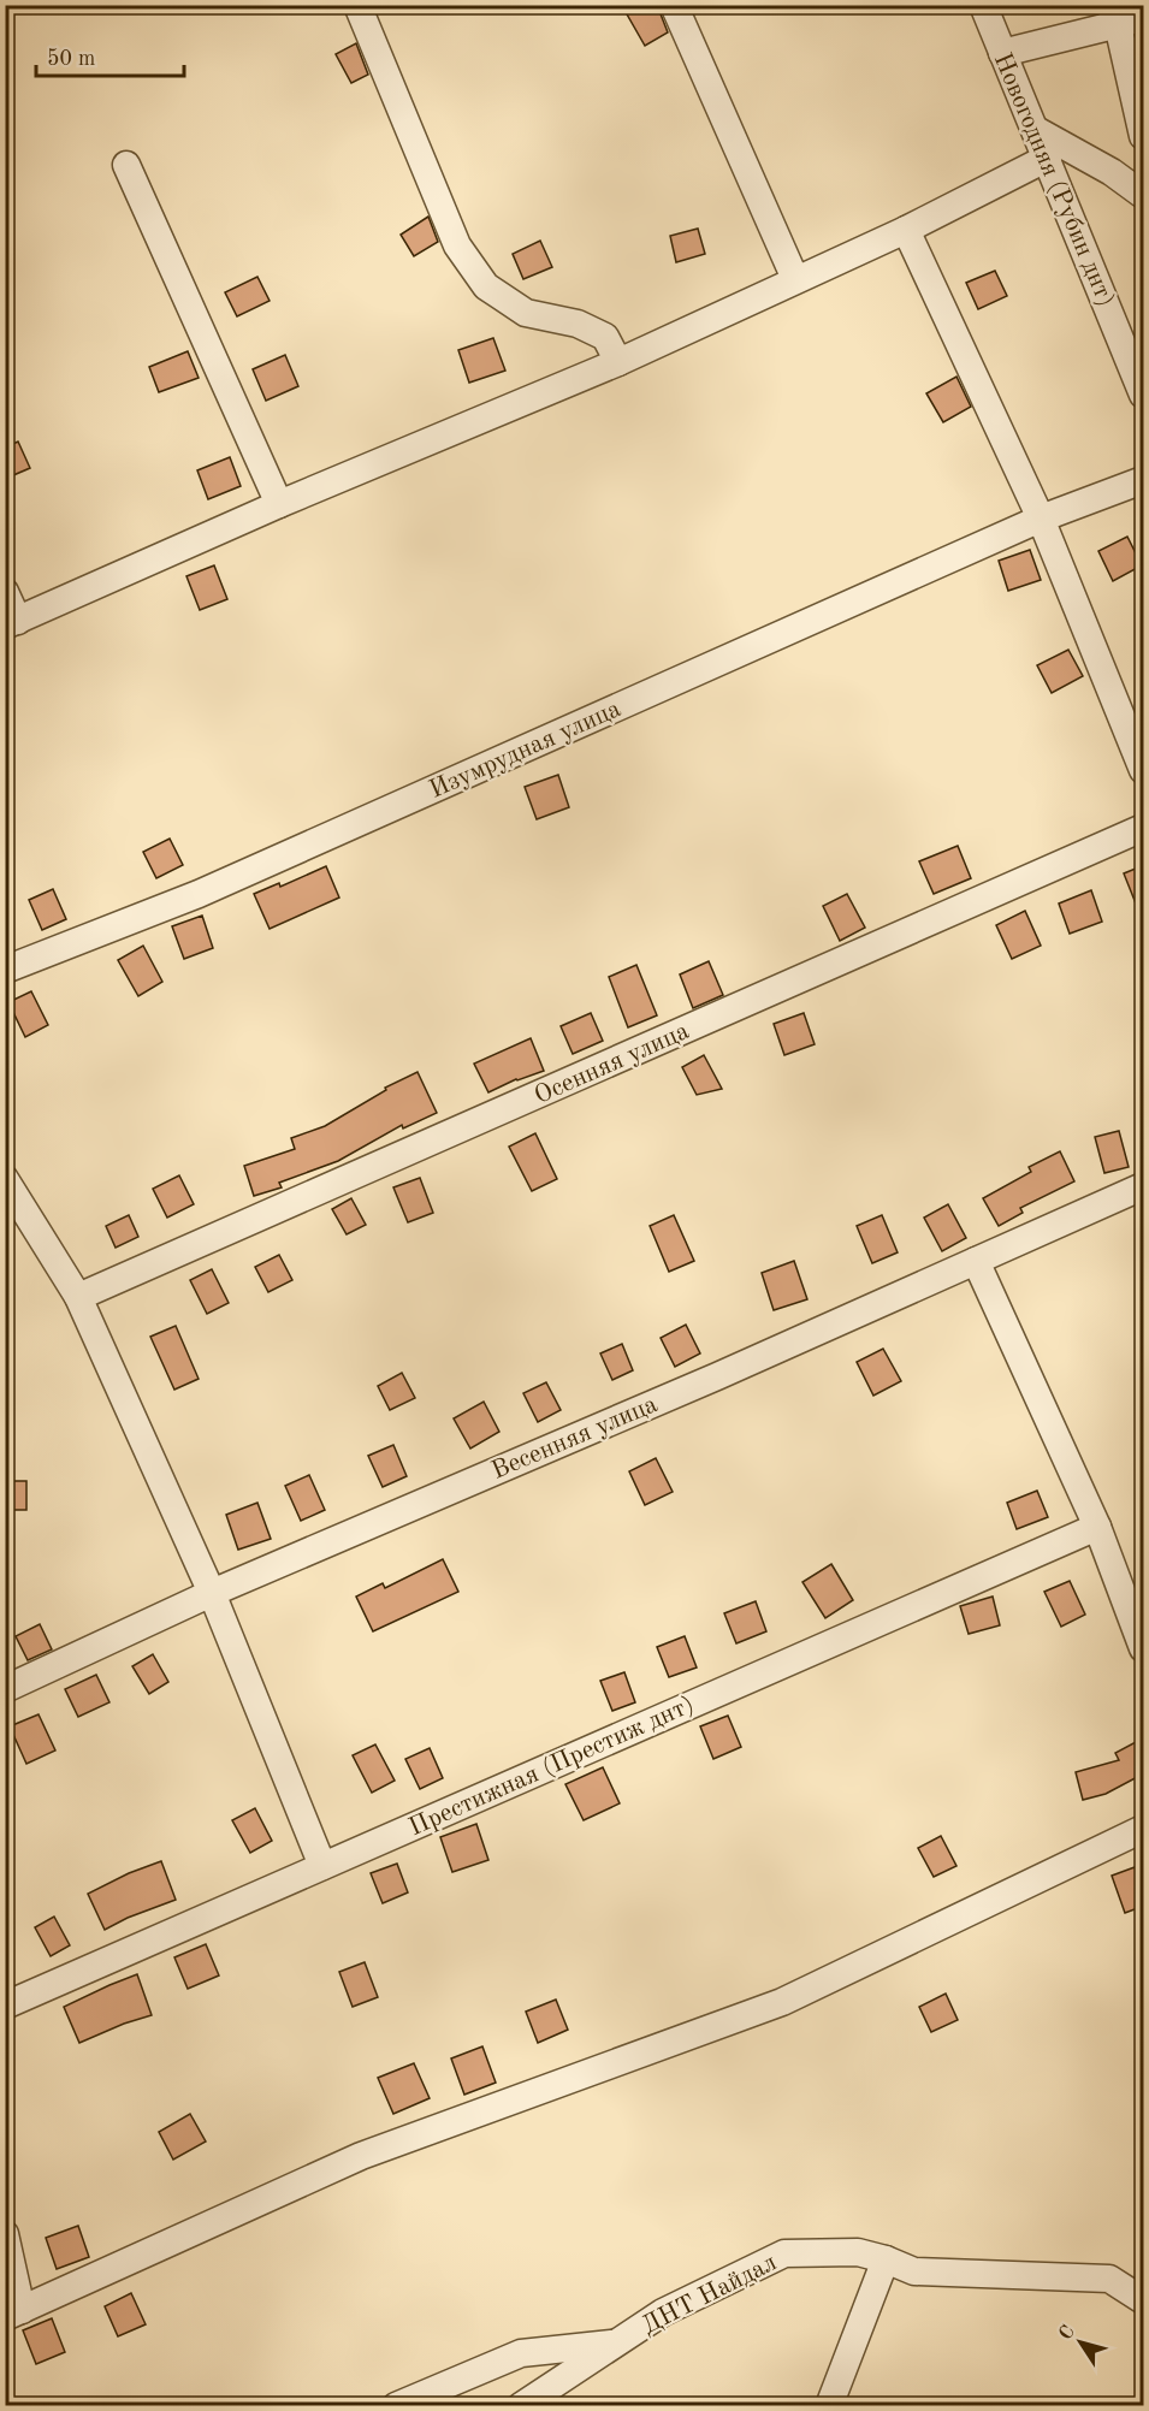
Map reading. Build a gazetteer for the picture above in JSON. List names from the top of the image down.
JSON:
{
  "streets": {
    "street": [
      "Новогодняя (Рубин днт)",
      "Изумрудная улица",
      "Осенняя улица",
      "Весенняя улица",
      "Престижная (Престиж днт)",
      "ДНТ Найдал"
    ]
  },
  "scale_bar": "50 m",
  "north": "top left"
}
